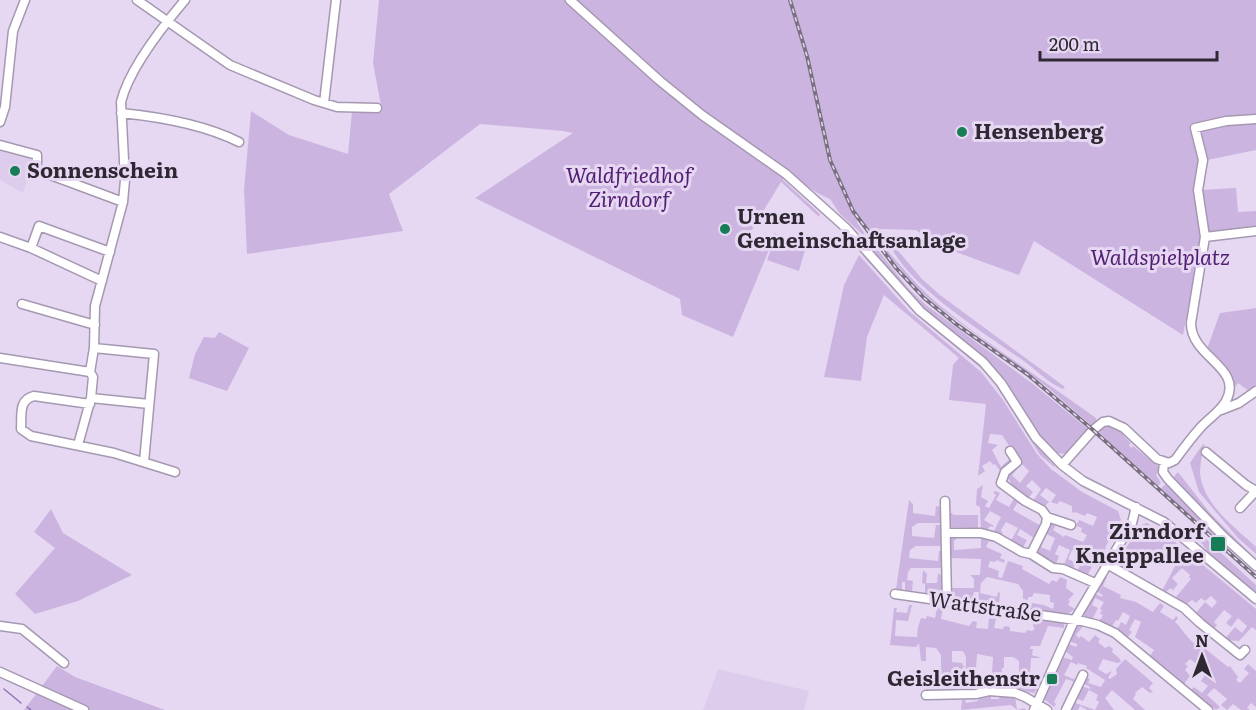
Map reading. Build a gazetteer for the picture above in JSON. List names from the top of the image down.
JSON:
{
  "streets": {
    "street": ["Wattstraße"]
  },
  "parks": ["Waldfriedhof Zirndorf", "Waldspielplatz"],
  "places": {
    "other": ["Hensenberg", "Sonnenschein", "Urnen Gemeinschaftsanlage"],
    "transit": ["Zirndorf Kneippallee", "Geisleithenstr"]
  },
  "scale_bar": "200 m",
  "north": "top"
}
